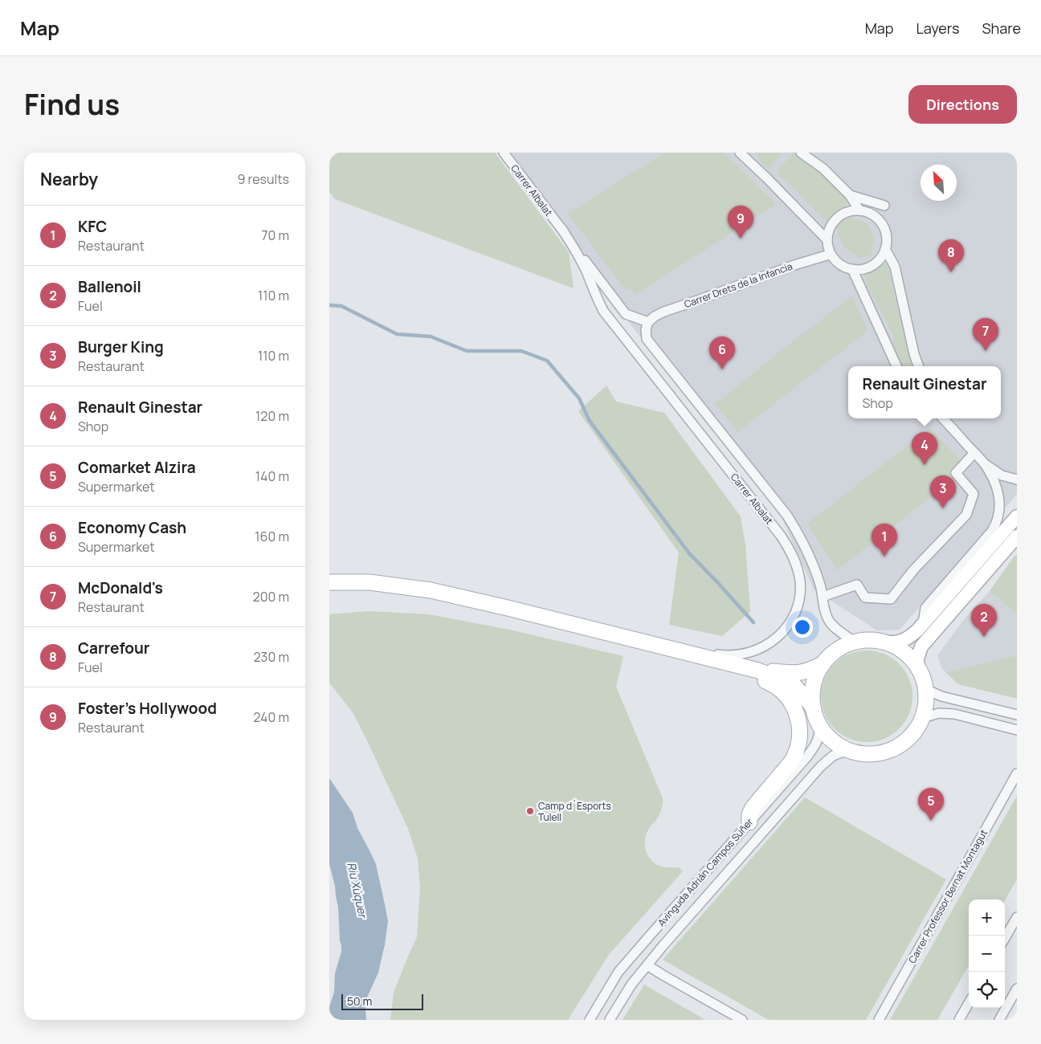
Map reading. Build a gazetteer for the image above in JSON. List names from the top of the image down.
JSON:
{
  "streets": {
    "street": [
      "Carrer Albalat",
      "Carrer Drets de la Infancia",
      "Avinguda Adrián Campos Suñer",
      "Carrer Professor Bernat Montagut"
    ]
  },
  "crossings": [
    ["Carrer Albalat", "Carrer Drets de la Infancia"],
    ["Carrer Albalat", "Avinguda Adrián Campos Suñer"]
  ],
  "water": ["Riu Xúquer"],
  "places": ["Camp d´Esports Tulell"],
  "scale_bar": "50 m",
  "north": "top left",
  "page": {
    "header": "Map",
    "nav": ["Map", "Layers", "Share"],
    "title": "Find us",
    "buttons": "Directions",
    "heading": ["Nearby", "9 results"],
    "list": [
      {
        "mark": "1",
        "name": "KFC",
        "note": "Restaurant",
        "value": "70 m"
      },
      {
        "mark": "2",
        "name": "Ballenoil",
        "note": "Fuel",
        "value": "110 m"
      },
      {
        "mark": "3",
        "name": "Burger King",
        "note": "Restaurant",
        "value": "110 m"
      },
      {
        "mark": "4",
        "name": "Renault Ginestar",
        "note": "Shop",
        "value": "120 m"
      },
      {
        "mark": "5",
        "name": "Comarket Alzira",
        "note": "Supermarket",
        "value": "140 m"
      },
      {
        "mark": "6",
        "name": "Economy Cash",
        "note": "Supermarket",
        "value": "160 m"
      },
      {
        "mark": "7",
        "name": "McDonald's",
        "note": "Restaurant",
        "value": "200 m"
      },
      {
        "mark": "8",
        "name": "Carrefour",
        "note": "Fuel",
        "value": "230 m"
      },
      {
        "mark": "9",
        "name": "Foster's Hollywood",
        "note": "Restaurant",
        "value": "240 m"
      }
    ],
    "pins": [
      "9",
      "8",
      "7",
      "6",
      "4",
      "3",
      "1",
      "2",
      "5"
    ],
    "popup": ["Renault Ginestar", "Shop"],
    "map_buttons": ["+", "−"],
    "scale": "50 m"
  }
}
